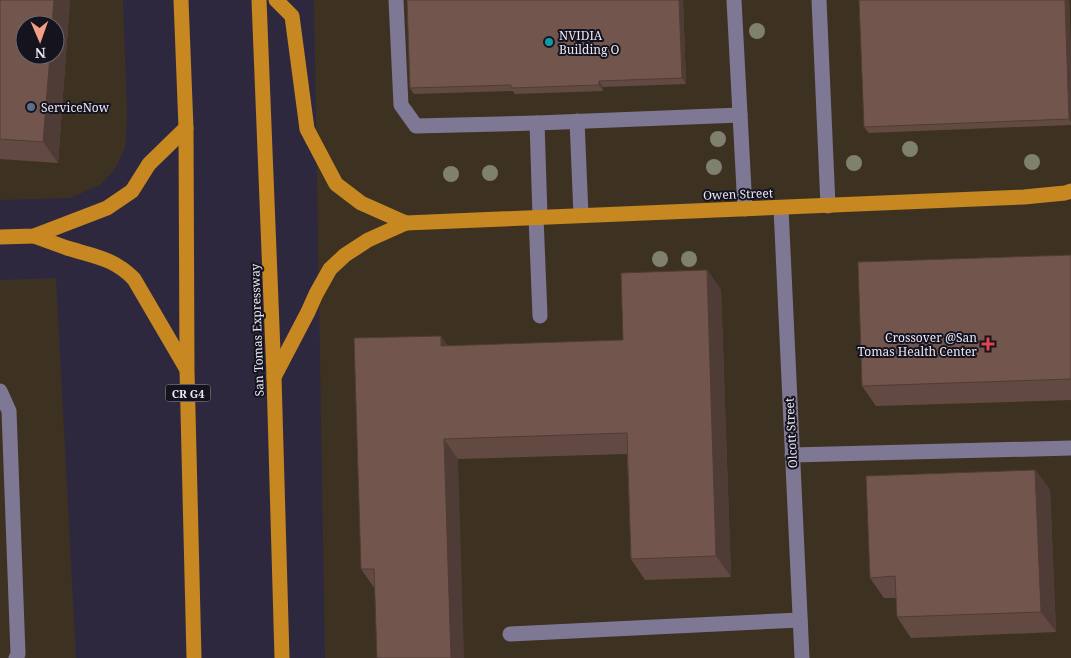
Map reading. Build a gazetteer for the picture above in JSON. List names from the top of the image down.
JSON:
{
  "streets": {
    "highway": ["Owen Street", "San Tomas Expressway", "CR G4"],
    "street": ["Olcott Street"]
  },
  "crossings": [
    ["Owen Street", "Olcott Street"]
  ],
  "places": {
    "other": ["NVIDIA Building O", "ServiceNow"],
    "health": ["Crossover @San Tomas Health Center"]
  },
  "north": "bottom"
}
